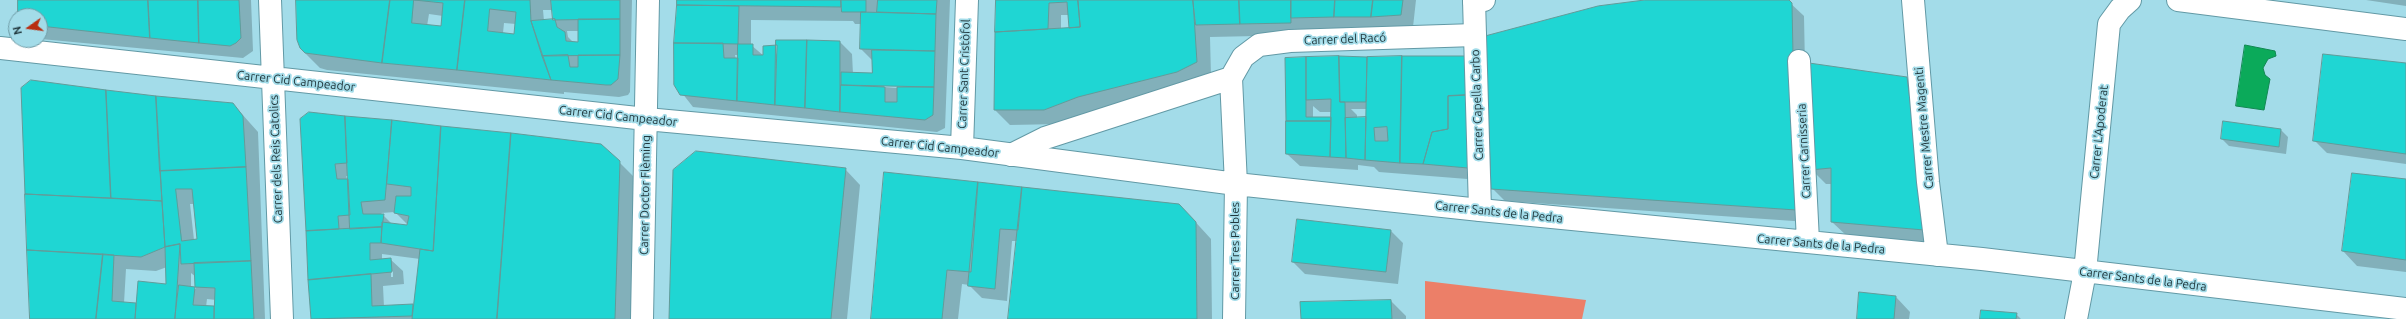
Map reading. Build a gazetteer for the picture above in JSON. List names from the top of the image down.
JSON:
{
  "streets": {
    "street": [
      "Carrer del Racó",
      "Carrer Sant Cristòfol",
      "Carrer Cid Campeador",
      "Carrer Capella Carbo",
      "Carrer Mestre Magenti",
      "Carrer L'Apoderat",
      "Carrer Carnisseria",
      "Carrer dels Reis Catolics",
      "Carrer Doctor Flèming",
      "Carrer Sants de la Pedra",
      "Carrer Tres Pobles"
    ]
  },
  "crossings": [
    ["Carrer del Racó", "Carrer Capella Carbo"],
    ["Carrer Sant Cristòfol", "Carrer Cid Campeador"],
    ["Carrer Cid Campeador", "Carrer dels Reis Catolics"],
    ["Carrer Cid Campeador", "Carrer Doctor Flèming"],
    ["Carrer Cid Campeador", "Carrer Sants de la Pedra"],
    ["Carrer Cid Campeador", "Carrer Tres Pobles"],
    ["Carrer Capella Carbo", "Carrer Sants de la Pedra"],
    ["Carrer Mestre Magenti", "Carrer Sants de la Pedra"],
    ["Carrer L'Apoderat", "Carrer Sants de la Pedra"],
    ["Carrer Carnisseria", "Carrer Sants de la Pedra"],
    ["Carrer Sants de la Pedra", "Carrer Tres Pobles"]
  ],
  "north": "left"
}
